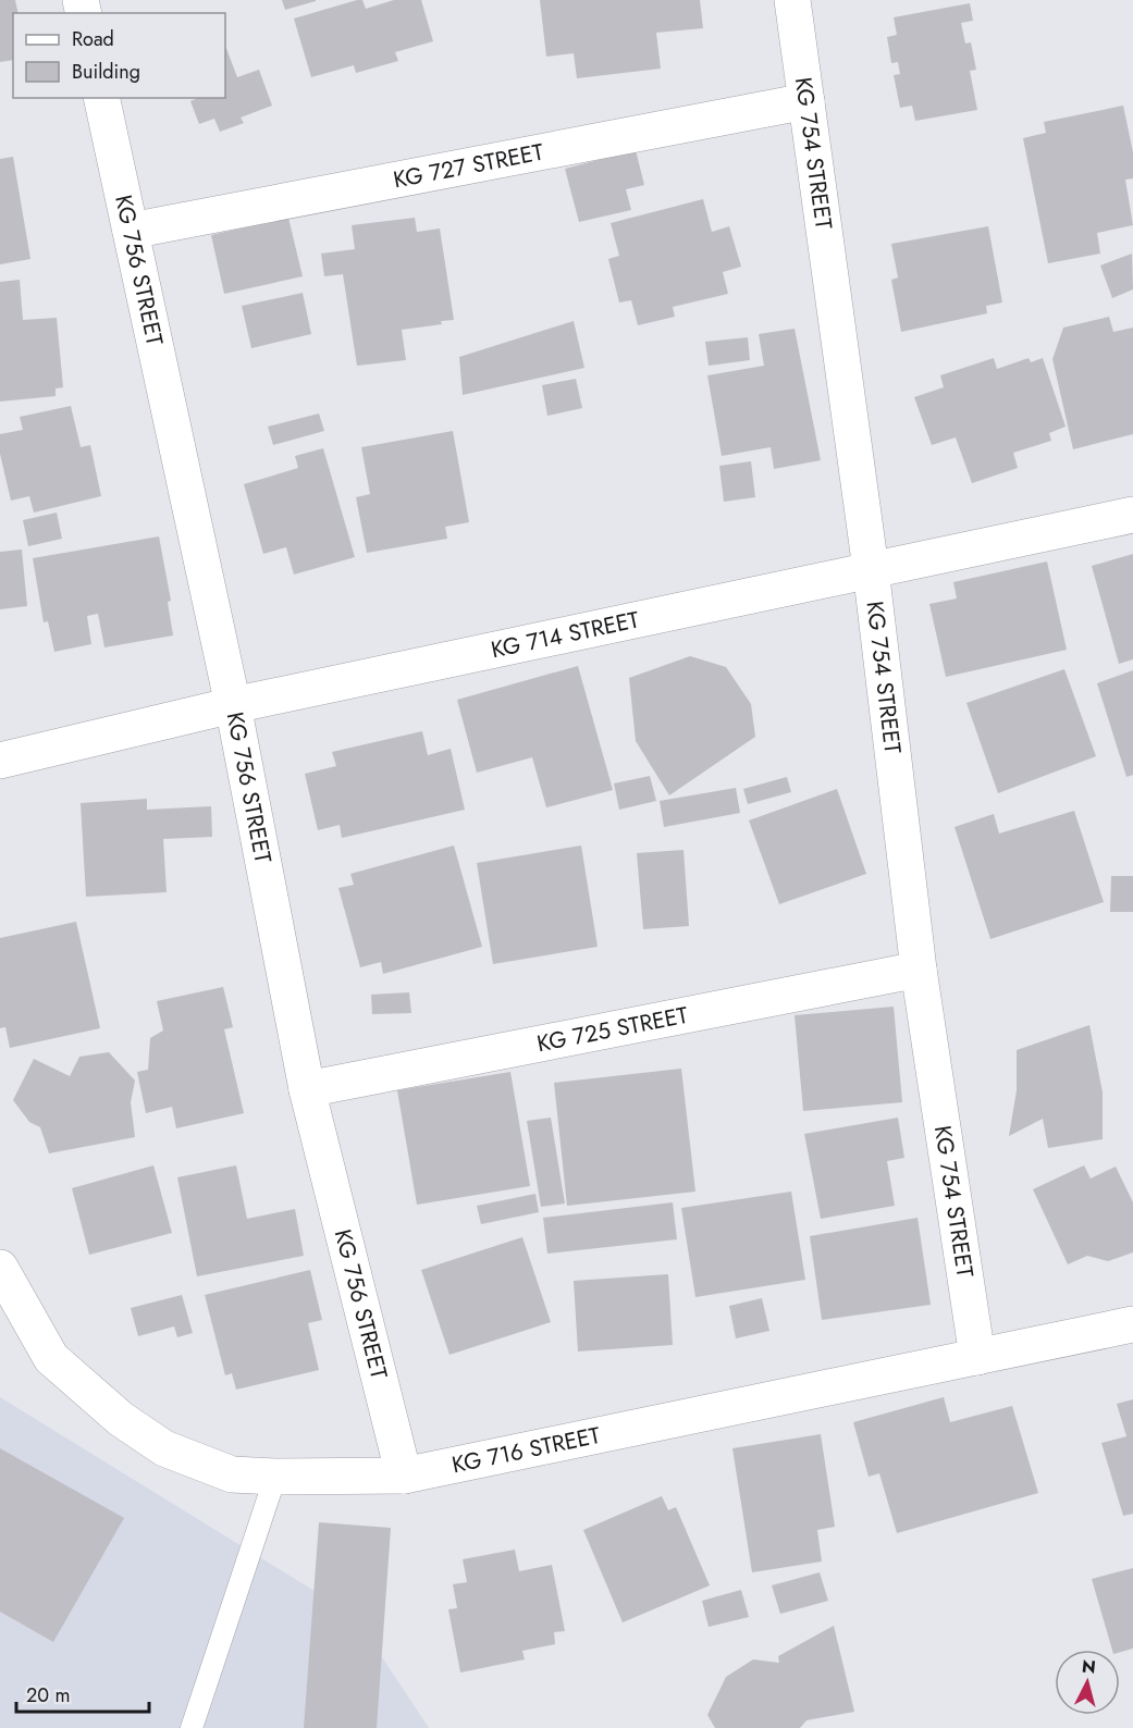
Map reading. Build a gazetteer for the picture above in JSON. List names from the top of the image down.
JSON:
{
  "streets": {
    "street": [
      "KG 754 STREET",
      "KG 727 STREET",
      "KG 756 STREET",
      "KG 714 STREET",
      "KG 725 STREET",
      "KG 716 STREET"
    ]
  },
  "crossings": [
    ["KG 754 STREET", "KG 727 STREET"],
    ["KG 754 STREET", "KG 714 STREET"],
    ["KG 754 STREET", "KG 725 STREET"],
    ["KG 754 STREET", "KG 716 STREET"],
    ["KG 727 STREET", "KG 756 STREET"],
    ["KG 756 STREET", "KG 714 STREET"],
    ["KG 756 STREET", "KG 725 STREET"],
    ["KG 756 STREET", "KG 716 STREET"]
  ],
  "legend": ["Road", "Building"],
  "scale_bar": "20 m",
  "north": "top"
}
